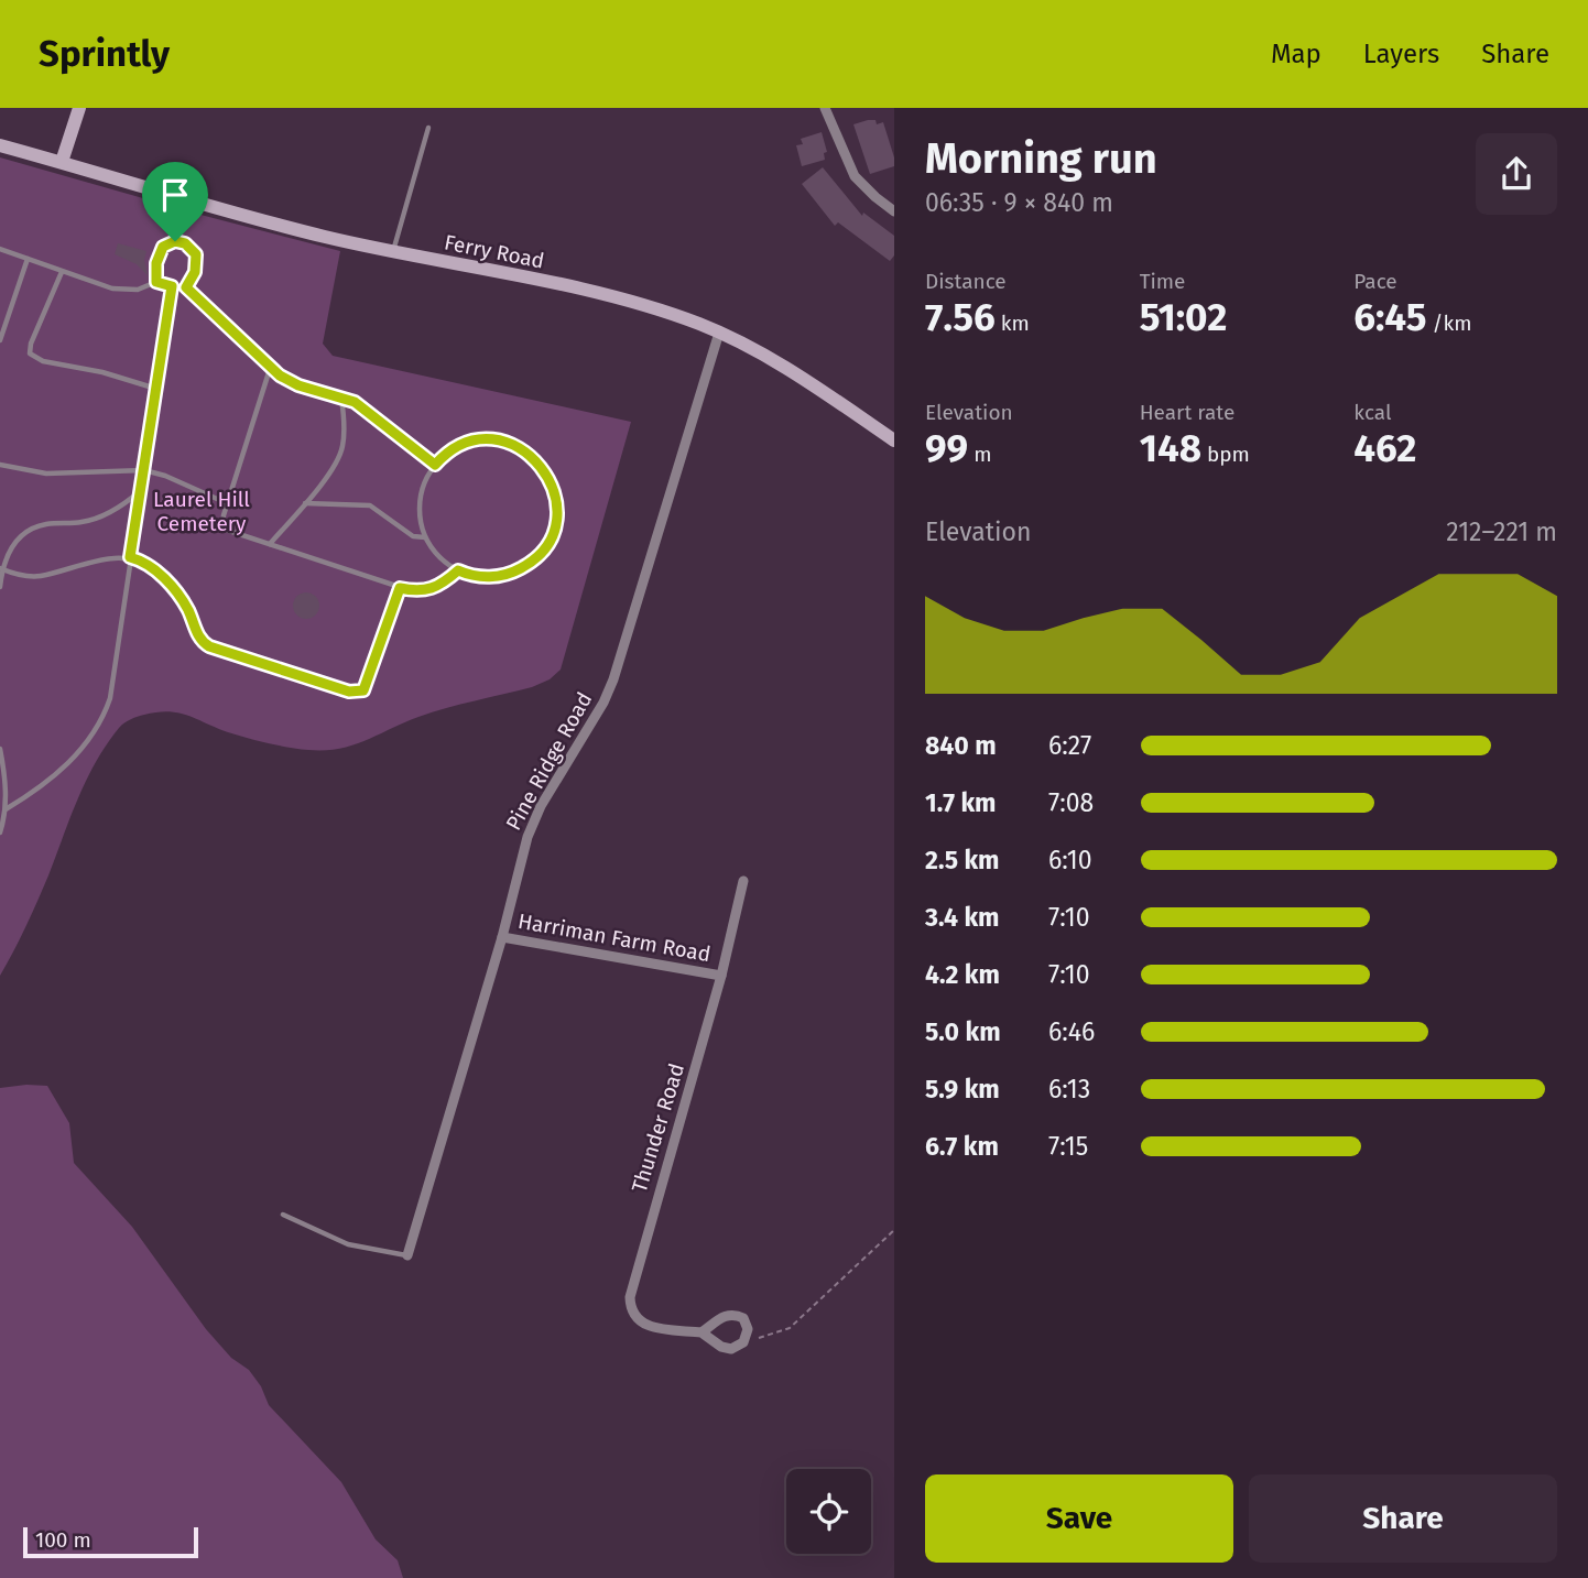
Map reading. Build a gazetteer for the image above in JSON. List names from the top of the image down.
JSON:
{
  "streets": {
    "main road": ["Ferry Road"],
    "street": ["Pine Ridge Road", "Harriman Farm Road", "Thunder Road"]
  },
  "crossings": [
    ["Ferry Road", "Pine Ridge Road"],
    ["Pine Ridge Road", "Harriman Farm Road"],
    ["Harriman Farm Road", "Thunder Road"]
  ],
  "parks": ["Laurel Hill Cemetery"],
  "scale_bar": "100 m",
  "page": {
    "header": "Sprintly",
    "nav": ["Map", "Layers", "Share"],
    "heading": ["Morning run", "06:35 · 9 × 840 m"],
    "stats": [
      ["Distance", "7.56 km"],
      ["Time", "51:02"],
      ["Pace", "6:45 /km"],
      ["Elevation", "99 m"],
      ["Heart rate", "148 bpm"],
      ["kcal", "462"]
    ],
    "chart": ["Elevation", "212–221 m"],
    "list": [
      {
        "name": "840 m",
        "note": "6:27"
      },
      {
        "name": "1.7 km",
        "note": "7:08"
      },
      {
        "name": "2.5 km",
        "note": "6:10"
      },
      {
        "name": "3.4 km",
        "note": "7:10"
      },
      {
        "name": "4.2 km",
        "note": "7:10"
      },
      {
        "name": "5.0 km",
        "note": "6:46"
      },
      {
        "name": "5.9 km",
        "note": "6:13"
      },
      {
        "name": "6.7 km",
        "note": "7:15"
      }
    ],
    "buttons": ["Save", "Share"],
    "scale": "100 m"
  }
}
